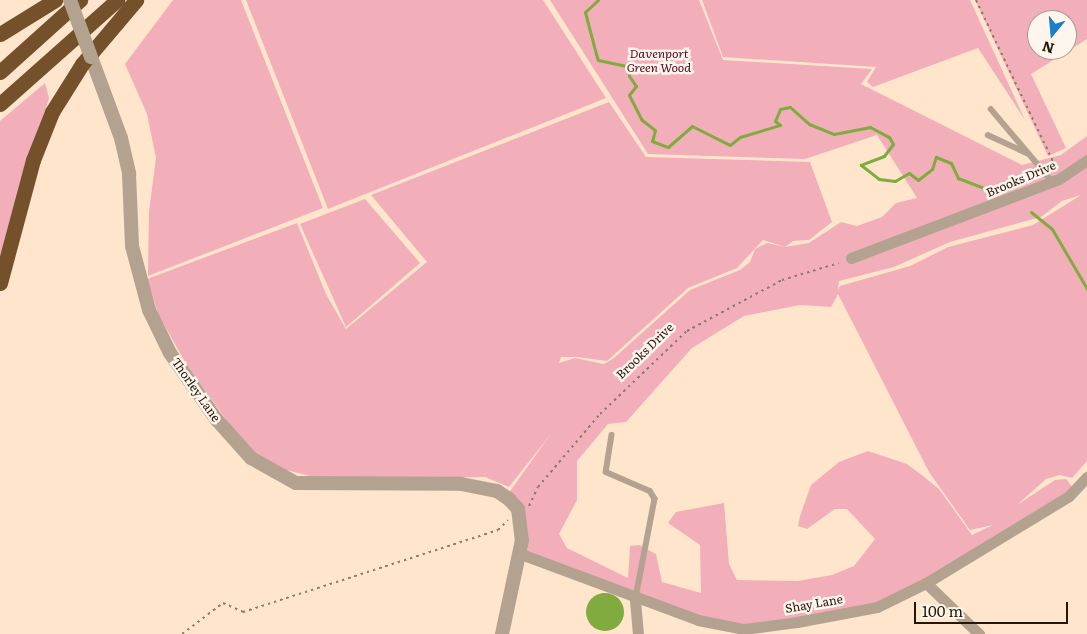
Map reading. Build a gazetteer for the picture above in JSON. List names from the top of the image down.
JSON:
{
  "streets": {
    "street": ["Brooks Drive", "Thorley Lane", "Shay Lane"]
  },
  "parks": ["Davenport Green Wood"],
  "scale_bar": "100 m",
  "north": "bottom"
}
